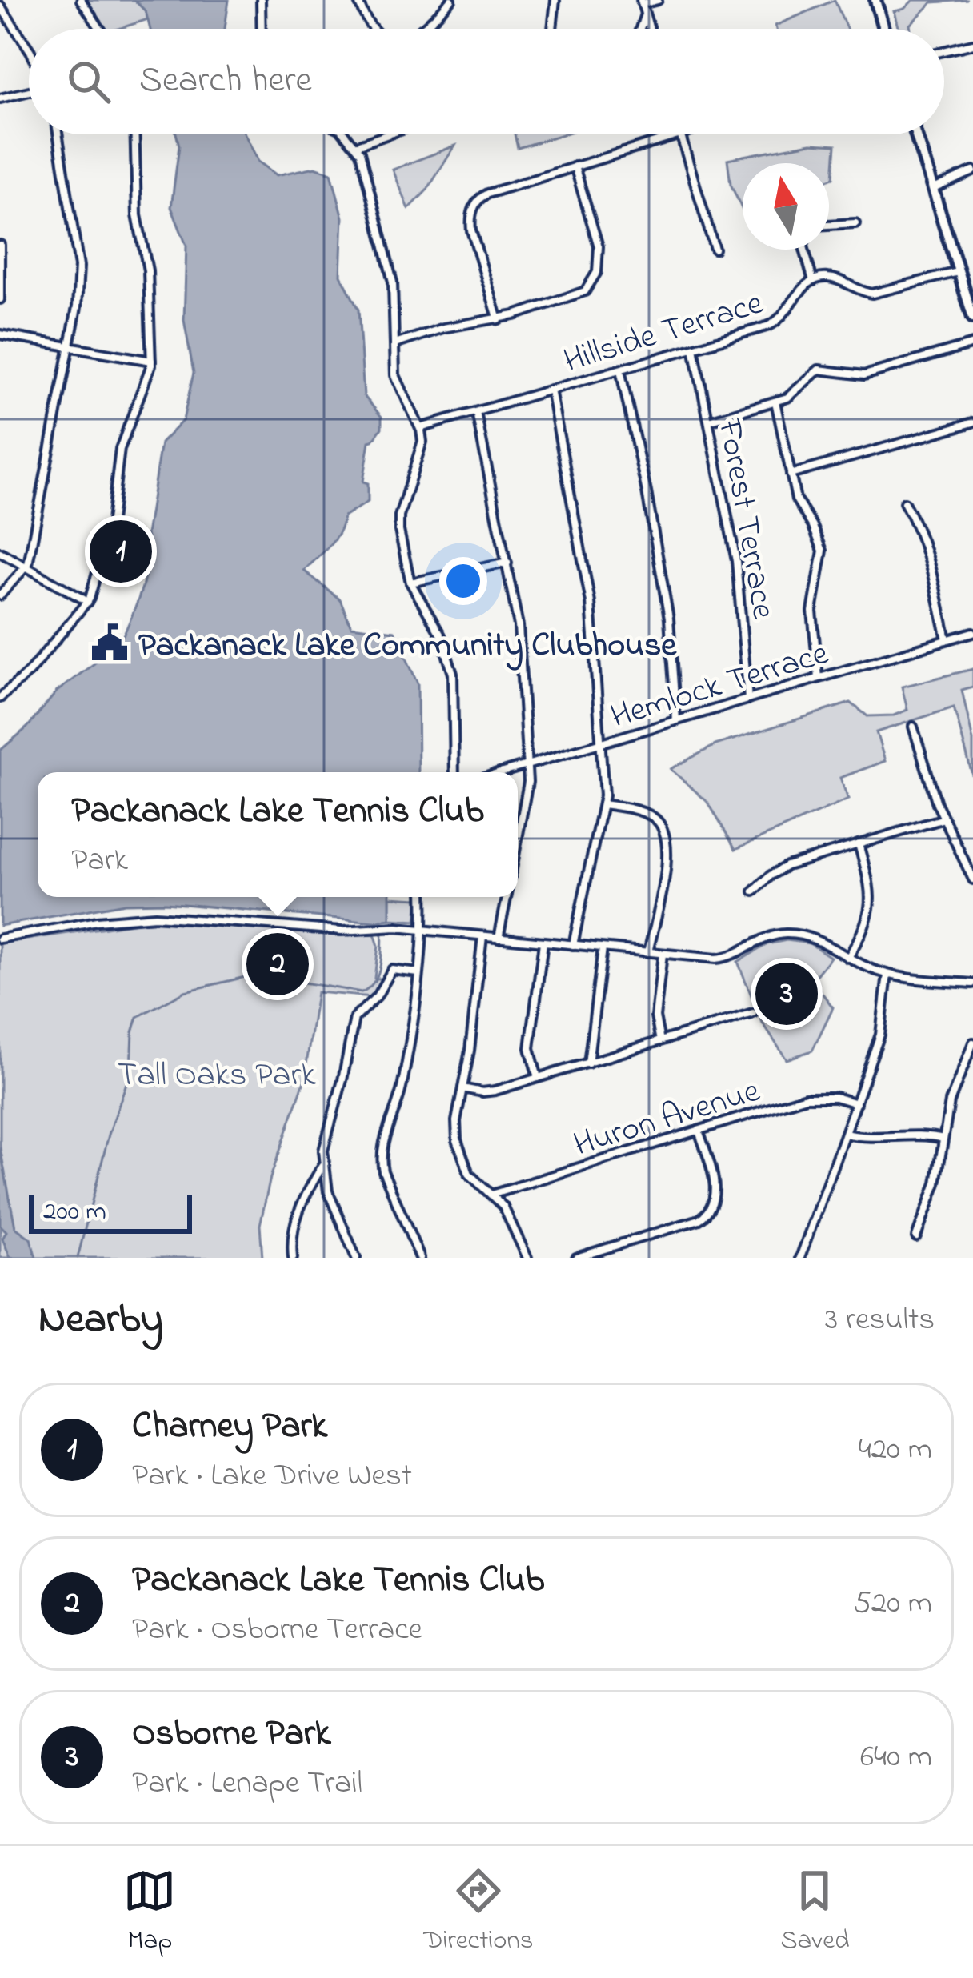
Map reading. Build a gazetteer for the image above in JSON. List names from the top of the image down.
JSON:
{
  "streets": {
    "street": [
      "Hillside Terrace",
      "Forest Terrace",
      "Hemlock Terrace",
      "Huron Avenue"
    ]
  },
  "crossings": [
    ["Hillside Terrace", "Forest Terrace"],
    ["Forest Terrace", "Hemlock Terrace"]
  ],
  "parks": ["Tall Oaks Park"],
  "places": {
    "public building": ["Packanack Lake Community Clubhouse"]
  },
  "scale_bar": "200 m",
  "north": "top",
  "page": {
    "search": "Search here",
    "pins": ["1", "2", "3"],
    "popup": ["Packanack Lake Tennis Club", "Park"],
    "scale": "200 m",
    "heading": ["Nearby", "3 results"],
    "list": [
      {
        "mark": "1",
        "name": "Charney Park",
        "note": "Park · Lake Drive West",
        "value": "420 m"
      },
      {
        "mark": "2",
        "name": "Packanack Lake Tennis Club",
        "note": "Park · Osborne Terrace",
        "value": "520 m"
      },
      {
        "mark": "3",
        "name": "Osborne Park",
        "note": "Park · Lenape Trail",
        "value": "640 m"
      }
    ],
    "nav": ["Map", "Directions", "Saved"]
  }
}
